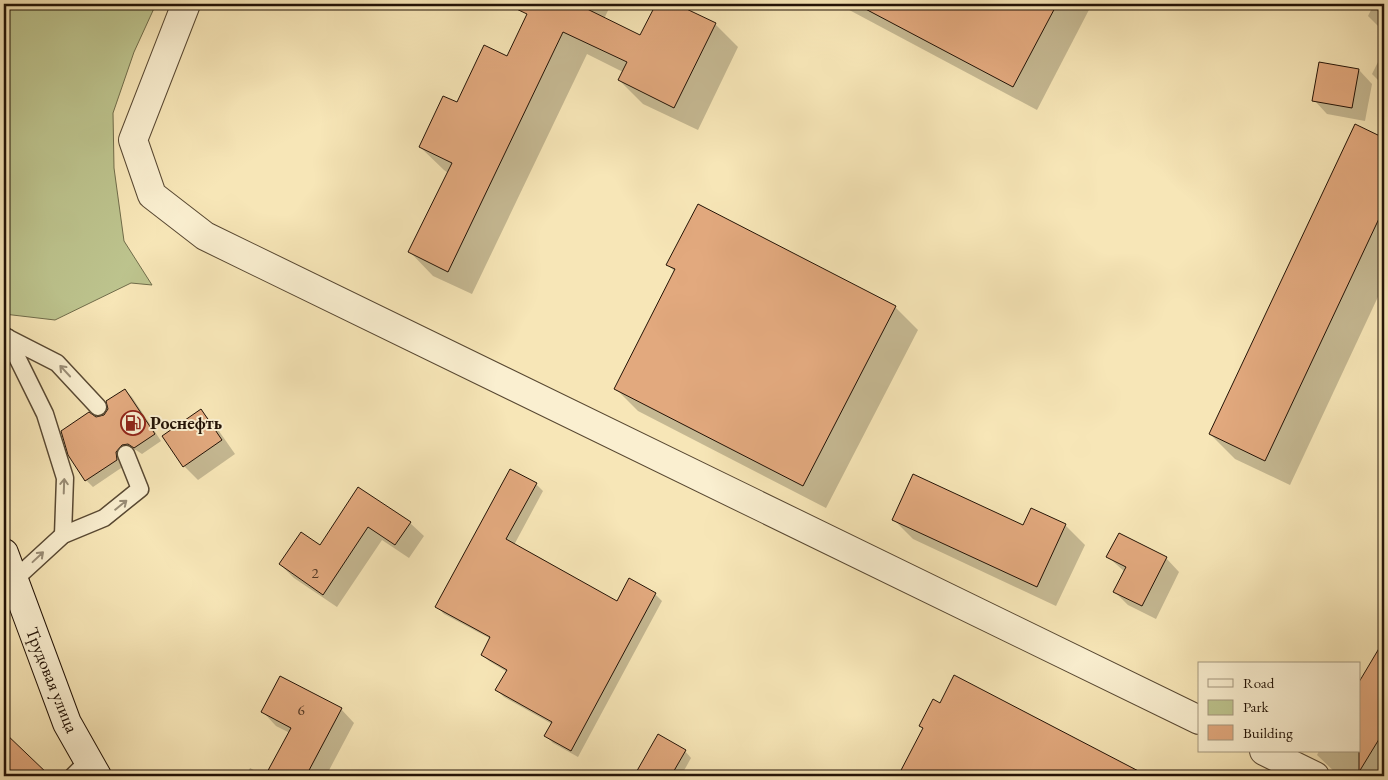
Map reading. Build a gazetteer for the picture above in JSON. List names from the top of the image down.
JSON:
{
  "streets": {
    "street": ["Трудовая улица"]
  },
  "places": {
    "fuel station": ["Роснефть"]
  },
  "house_numbers": ["2", "6"],
  "legend": ["Road", "Park", "Building"]
}
